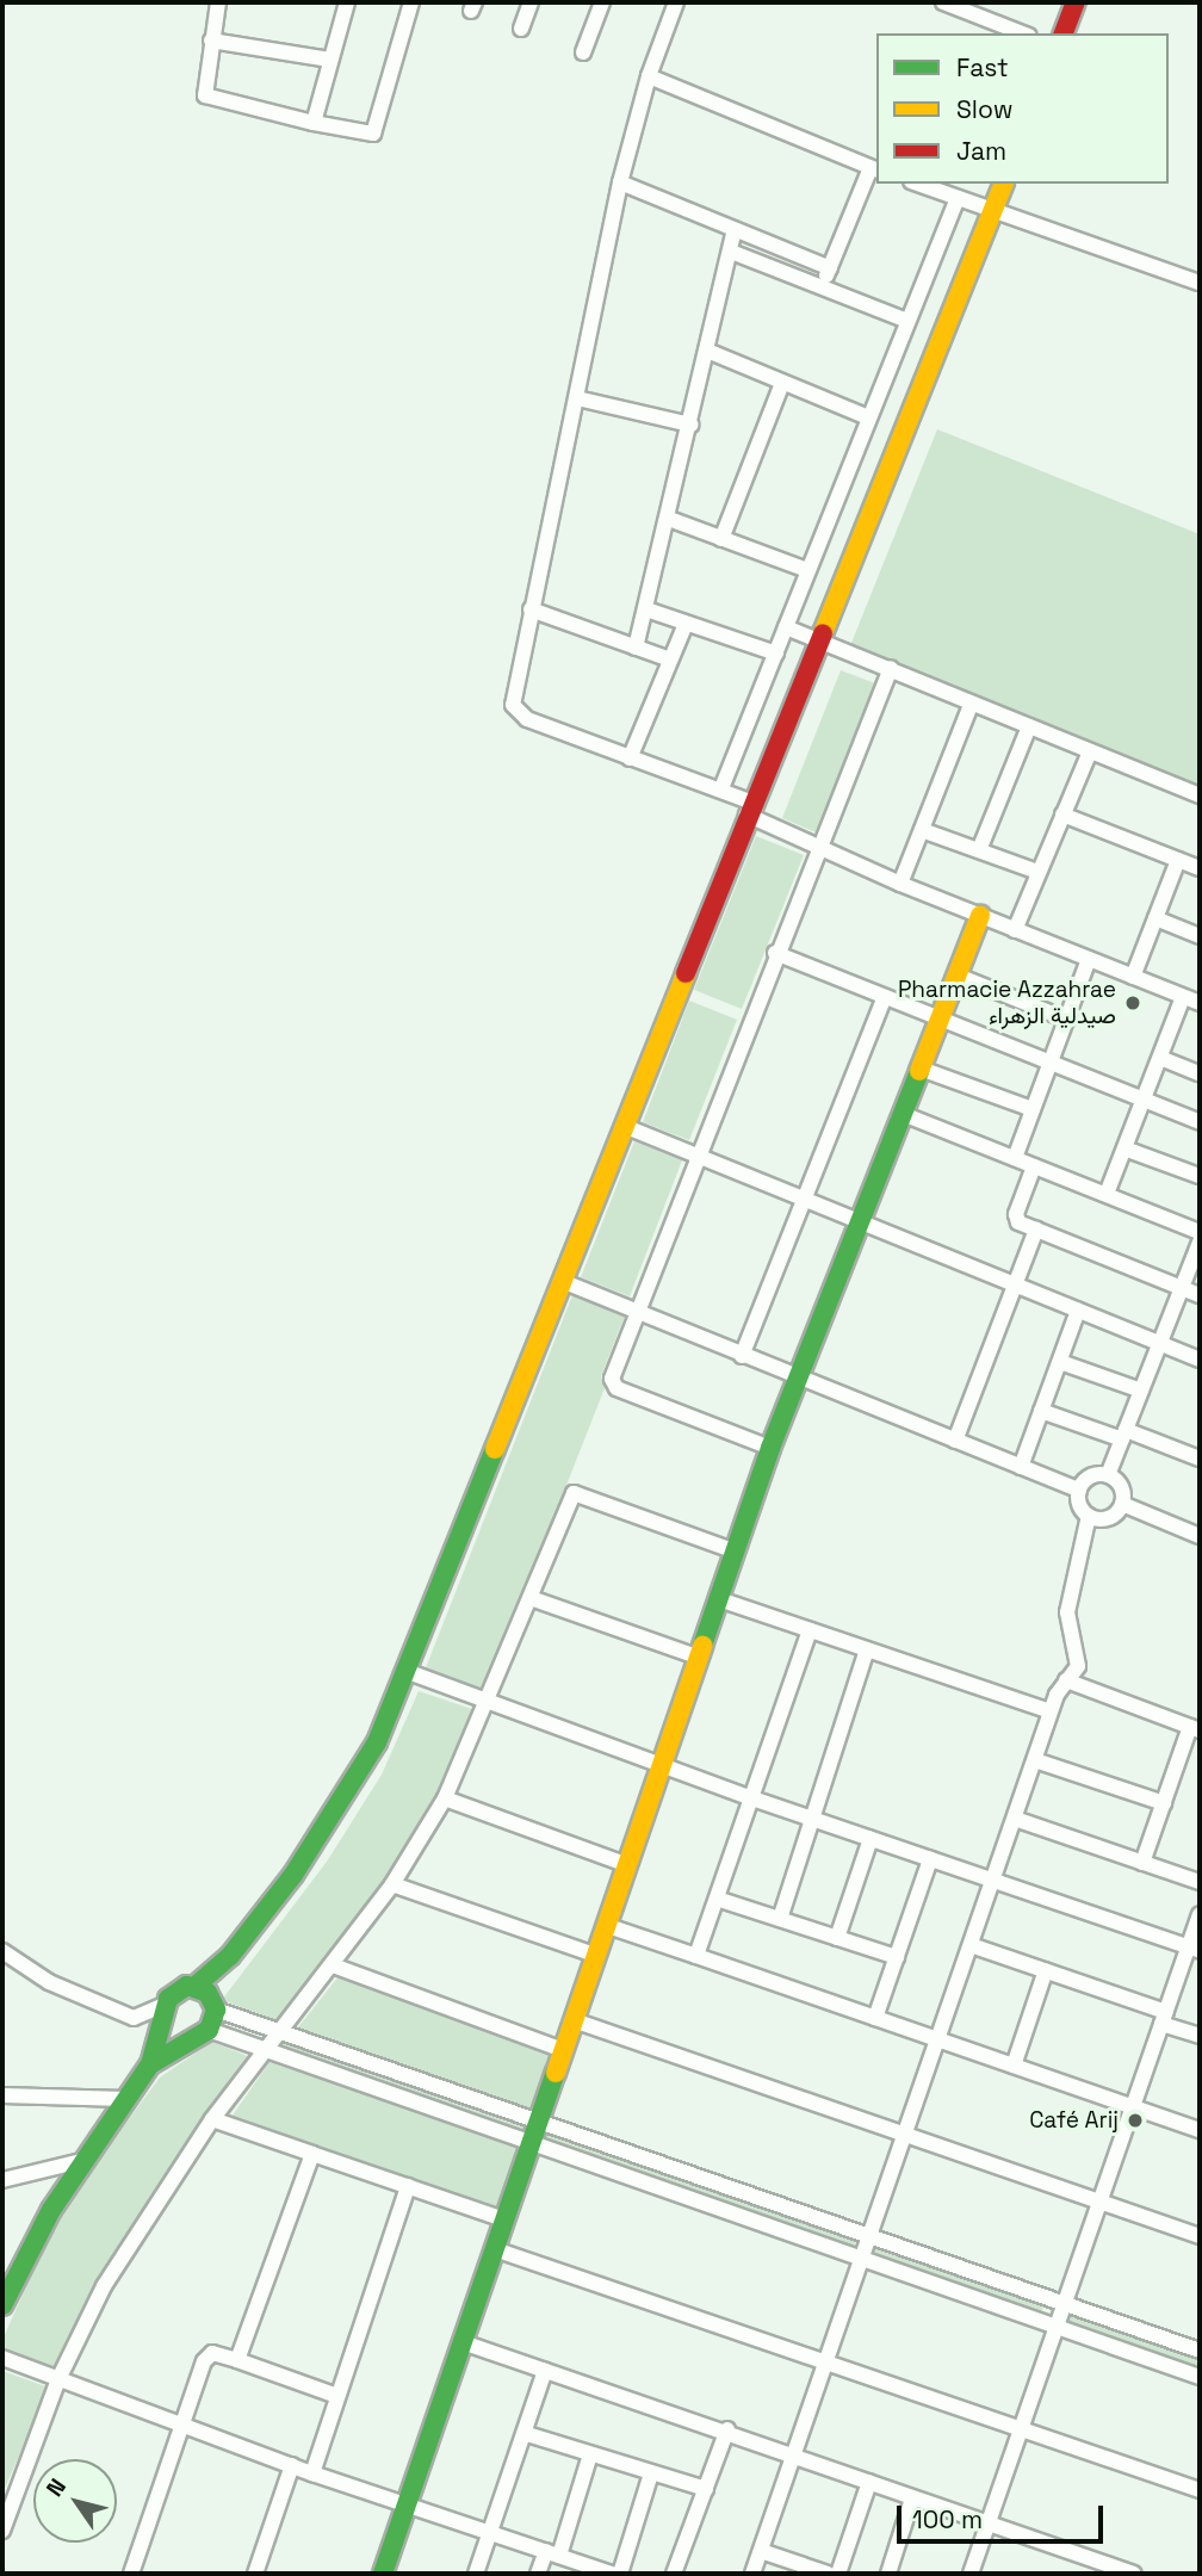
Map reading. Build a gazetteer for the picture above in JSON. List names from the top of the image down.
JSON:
{
  "places": ["Pharmacie Azzahrae صيدلية الزهراء", "Café Arij"],
  "legend": ["Fast", "Slow", "Jam"],
  "scale_bar": "100 m",
  "north": "top left"
}
